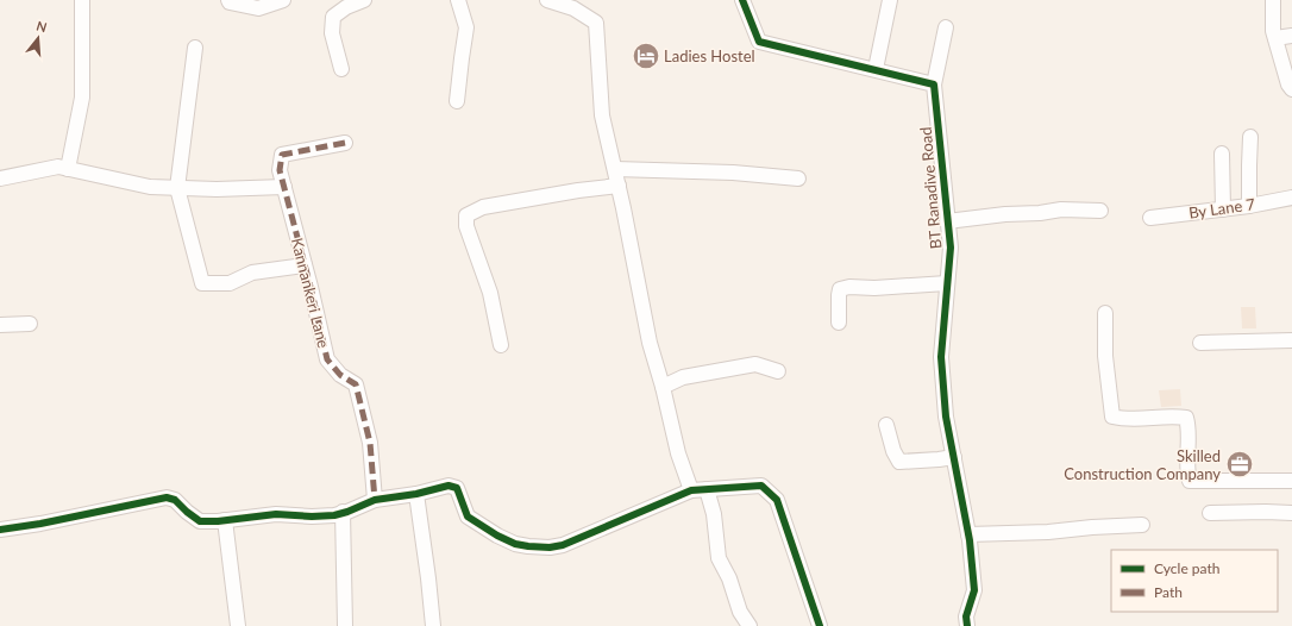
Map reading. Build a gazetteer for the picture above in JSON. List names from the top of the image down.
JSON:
{
  "streets": {
    "street": ["BT Ranadive Road", "By Lane 7", "Kannankeri Lane"]
  },
  "places": {
    "hotel": ["Ladies Hostel"],
    "office": ["Skilled Construction Company"]
  },
  "legend": ["Cycle path", "Path"],
  "north": "top"
}
